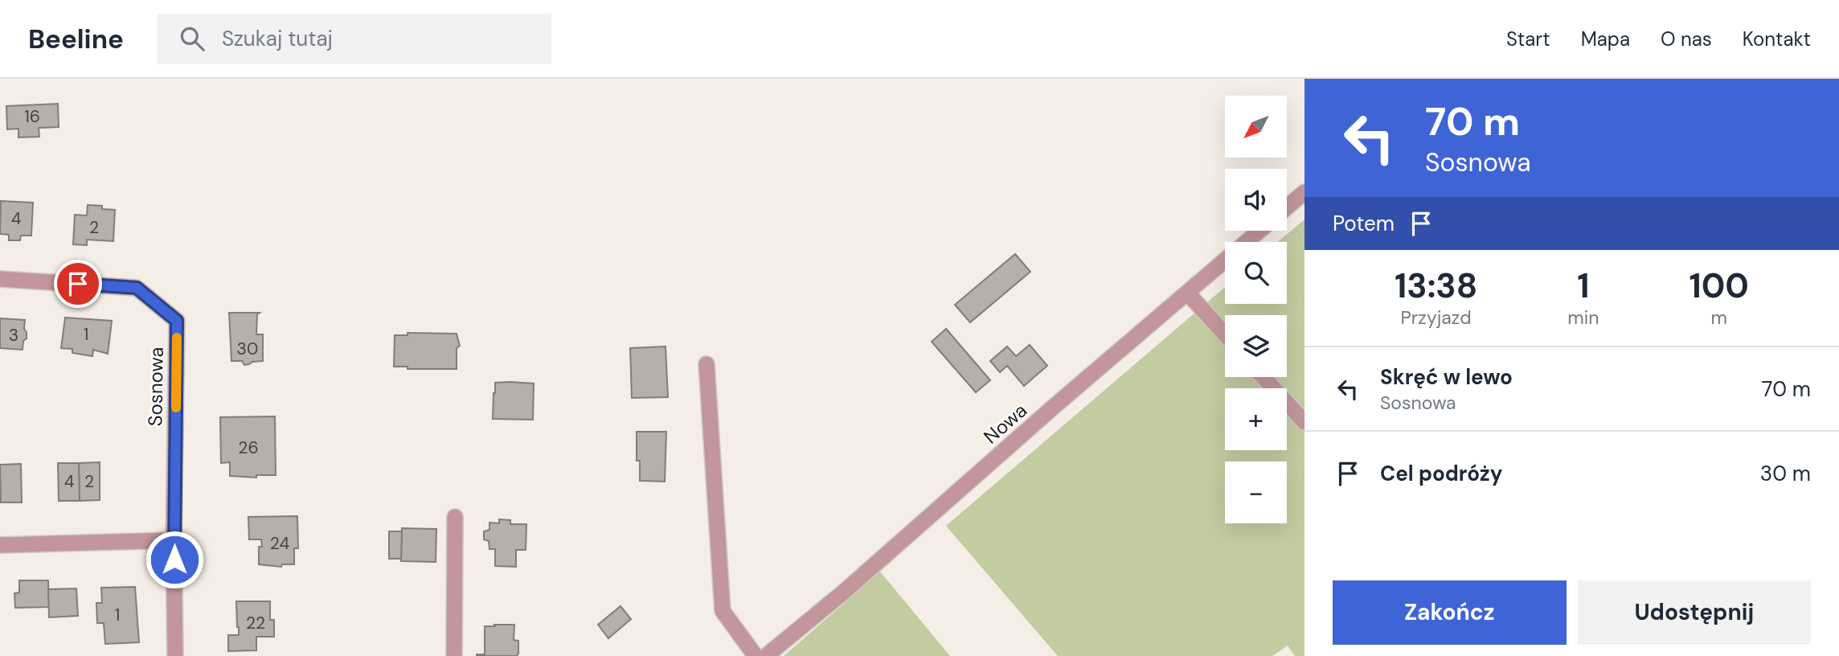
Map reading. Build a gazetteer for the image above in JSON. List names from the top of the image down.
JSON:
{
  "streets": {
    "street": ["Sosnowa", "Nowa"]
  },
  "house_numbers": [
    "16",
    "4",
    "2",
    "1",
    "3",
    "30",
    "26",
    "4",
    "2",
    "24",
    "1",
    "22"
  ],
  "north": "bottom left",
  "page": {
    "header": "Beeline",
    "search": "Szukaj tutaj",
    "nav": [
      "Start",
      "Mapa",
      "O nas",
      "Kontakt"
    ],
    "turn": ["70 m", "Sosnowa"],
    "map_buttons": ["+", "−"],
    "then": "Potem",
    "eta": [
      "13:38",
      "Przyjazd",
      "1",
      "min",
      "100",
      "m"
    ],
    "list": [
      {
        "name": "Skręć w lewo",
        "note": "Sosnowa",
        "value": "70 m"
      },
      {
        "name": "Cel podróży",
        "value": "30 m"
      }
    ],
    "buttons": ["Zakończ", "Udostępnij"]
  }
}
